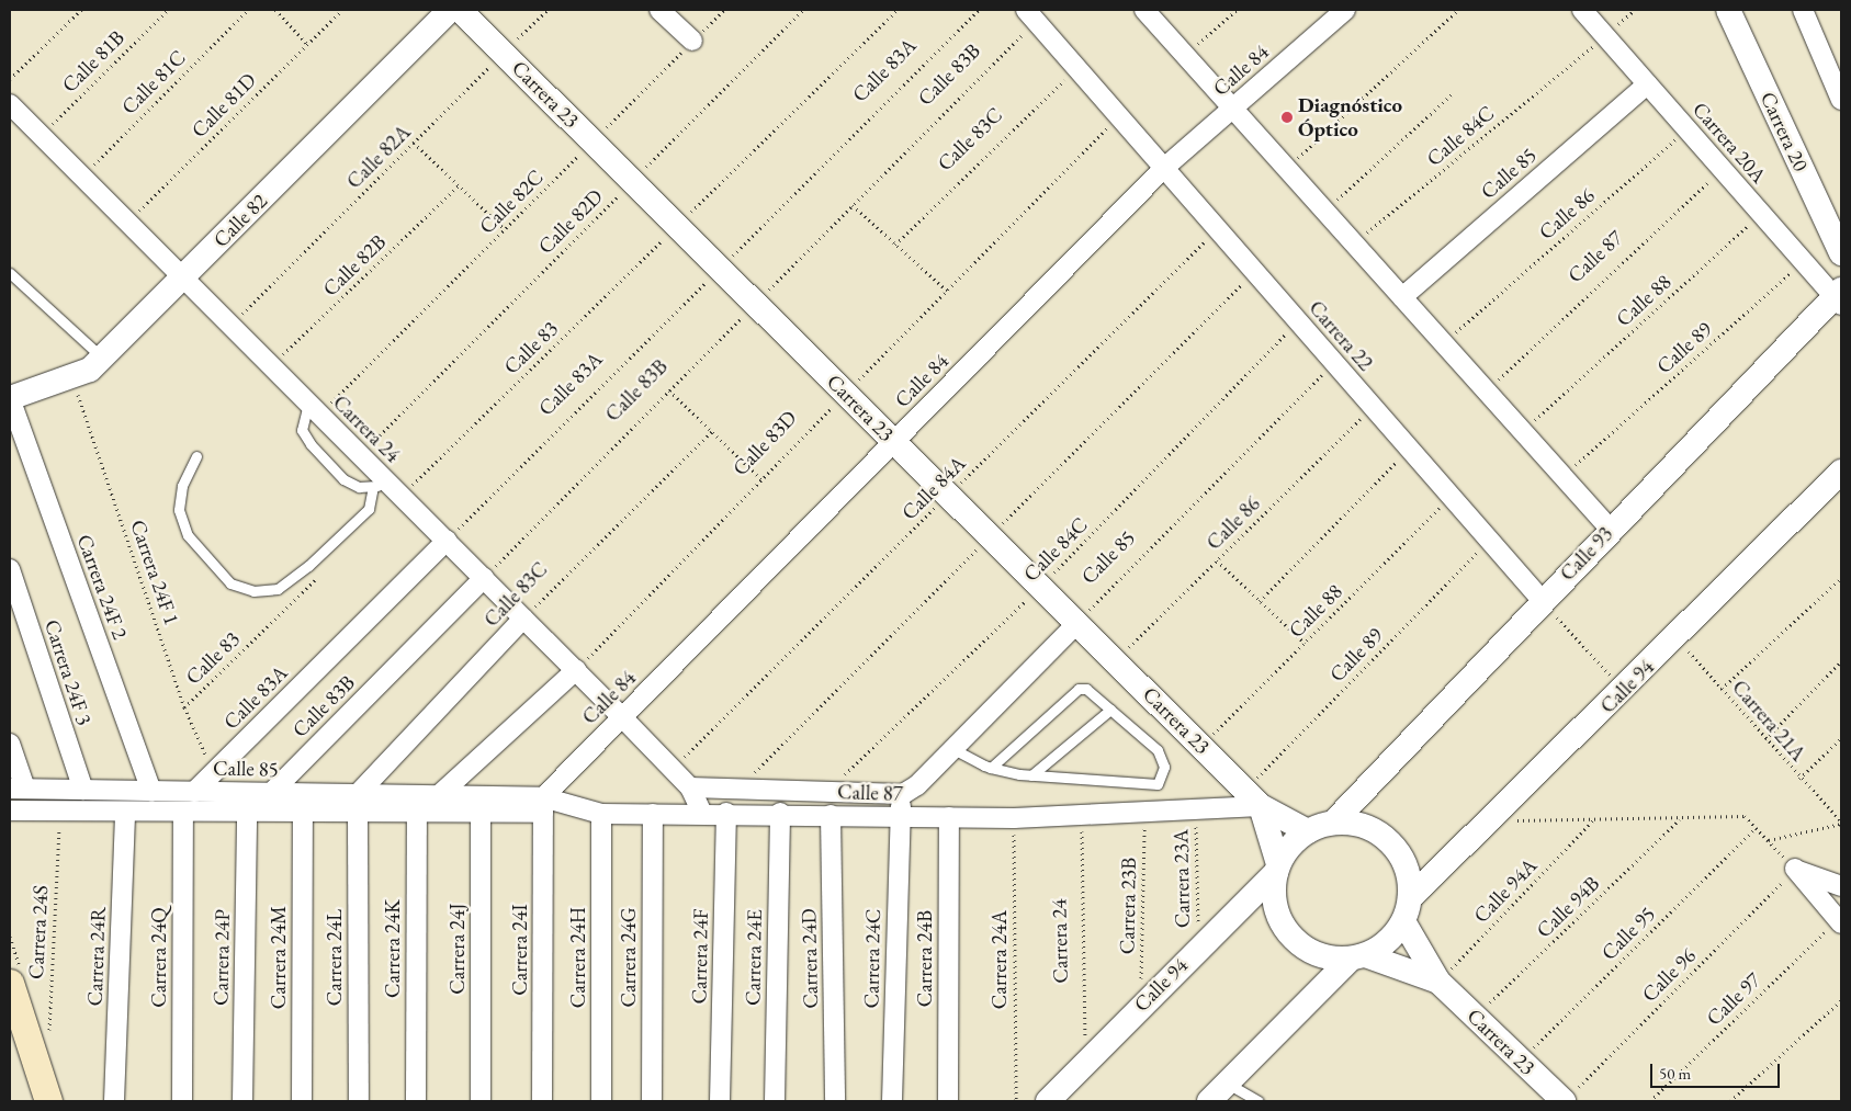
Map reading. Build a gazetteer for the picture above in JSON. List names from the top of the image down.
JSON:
{
  "streets": {
    "street": [
      "Calle 83A",
      "Calle 84",
      "Calle 83B",
      "Carrera 23",
      "Carrera 20",
      "Calle 83C",
      "Carrera 20A",
      "Calle 85",
      "Calle 82",
      "Calle 87",
      "Carrera 22",
      "Carrera 24",
      "Calle 93",
      "Carrera 24F 2",
      "Carrera 24F 3",
      "Calle 94",
      "Carrera 24K",
      "Carrera 24J",
      "Carrera 24I",
      "Carrera 24R",
      "Carrera 24F",
      "Carrera 24Q",
      "Carrera 24P",
      "Carrera 24M",
      "Carrera 24L",
      "Carrera 24H",
      "Carrera 24G",
      "Carrera 24E",
      "Carrera 24D",
      "Carrera 24C",
      "Carrera 24B"
    ],
    "path": [
      "Calle 81B",
      "Calle 81C",
      "Calle 81D",
      "Calle 84C",
      "Calle 82A",
      "Calle 82C",
      "Calle 86",
      "Calle 82D",
      "Calle 82B",
      "Calle 88",
      "Calle 83",
      "Calle 89",
      "Calle 83D",
      "Calle 84A",
      "Carrera 24F 1",
      "Carrera 21A",
      "Carrera 23A",
      "Calle 94A",
      "Carrera 23B",
      "Calle 94B",
      "Carrera 24S",
      "Calle 95",
      "Carrera 24A",
      "Calle 96",
      "Calle 97"
    ]
  },
  "crossings": [
    ["Calle 81B", "Carrera 24"],
    ["Calle 83A", "Carrera 23"],
    ["Calle 83A", "Calle 85"],
    ["Calle 83A", "Carrera 24"],
    ["Calle 83A", "Carrera 24F 1"],
    ["Calle 84", "Carrera 23"],
    ["Calle 84", "Calle 87"],
    ["Calle 84", "Carrera 22"],
    ["Calle 84", "Carrera 24"],
    ["Calle 84", "Carrera 24I"],
    ["Calle 83B", "Carrera 23"],
    ["Calle 83B", "Calle 85"],
    ["Calle 83B", "Carrera 22"],
    ["Calle 83B", "Carrera 24"],
    ["Calle 81C", "Carrera 24"],
    ["Carrera 23", "Calle 84C"],
    ["Carrera 23", "Calle 82A"],
    ["Carrera 23", "Calle 85"],
    ["Carrera 23", "Calle 82C"],
    ["Carrera 23", "Calle 86"],
    ["Carrera 23", "Calle 82D"],
    ["Carrera 23", "Calle 87"],
    ["Carrera 23", "Calle 88"],
    ["Carrera 23", "Calle 83"],
    ["Carrera 23", "Calle 89"],
    ["Carrera 23", "Calle 83D"],
    ["Carrera 23", "Calle 84A"],
    ["Carrera 23", "Calle 93"],
    ["Carrera 23", "Calle 94"],
    ["Carrera 23", "Calle 94A"],
    ["Carrera 23", "Calle 94B"],
    ["Carrera 23", "Calle 95"],
    ["Carrera 23", "Calle 96"],
    ["Calle 81D", "Carrera 24"],
    ["Calle 84C", "Carrera 22"],
    ["Calle 83C", "Calle 85"],
    ["Calle 83C", "Carrera 22"],
    ["Calle 83C", "Carrera 24"],
    ["Calle 83C", "Carrera 24L"],
    ["Carrera 20A", "Calle 85"],
    ["Carrera 20A", "Calle 86"],
    ["Carrera 20A", "Calle 87"],
    ["Carrera 20A", "Calle 88"],
    ["Carrera 20A", "Calle 89"],
    ["Carrera 20A", "Calle 93"],
    ["Calle 82A", "Carrera 24"],
    ["Calle 85", "Calle 87"],
    ["Calle 85", "Carrera 22"],
    ["Calle 85", "Carrera 24F 2"],
    ["Calle 85", "Carrera 24F 3"],
    ["Calle 85", "Carrera 24K"],
    ["Calle 85", "Carrera 24J"],
    ["Calle 85", "Carrera 24L"],
    ["Calle 82C", "Carrera 24"],
    ["Calle 86", "Carrera 22"],
    ["Calle 82", "Carrera 24"],
    ["Calle 82", "Carrera 24F 1"],
    ["Calle 82", "Carrera 24F 2"],
    ["Calle 82D", "Carrera 24"],
    ["Calle 87", "Calle 89"],
    ["Calle 87", "Carrera 24"],
    ["Calle 87", "Carrera 23A"],
    ["Calle 87", "Carrera 23B"],
    ["Calle 87", "Carrera 24J"],
    ["Calle 87", "Carrera 24I"],
    ["Calle 87", "Carrera 24F"],
    ["Calle 87", "Carrera 24H"],
    ["Calle 87", "Carrera 24G"],
    ["Calle 87", "Carrera 24E"],
    ["Calle 87", "Carrera 24D"],
    ["Calle 87", "Carrera 24C"],
    ["Calle 87", "Carrera 24B"],
    ["Calle 87", "Carrera 24A"],
    ["Calle 82B", "Carrera 24"],
    ["Calle 88", "Carrera 22"],
    ["Carrera 22", "Calle 89"],
    ["Carrera 22", "Calle 83D"],
    ["Carrera 22", "Calle 84A"],
    ["Carrera 22", "Calle 93"],
    ["Calle 83", "Carrera 24"],
    ["Calle 83", "Carrera 24F 1"],
    ["Carrera 24", "Calle 83D"],
    ["Carrera 24", "Calle 84A"],
    ["Carrera 24", "Calle 94"],
    ["Calle 93", "Calle 94"],
    ["Calle 94", "Carrera 21A"],
    ["Calle 94", "Carrera 23A"],
    ["Calle 94", "Carrera 23B"]
  ],
  "places": ["Diagnóstico Óptico"],
  "scale_bar": "50 m"
}
